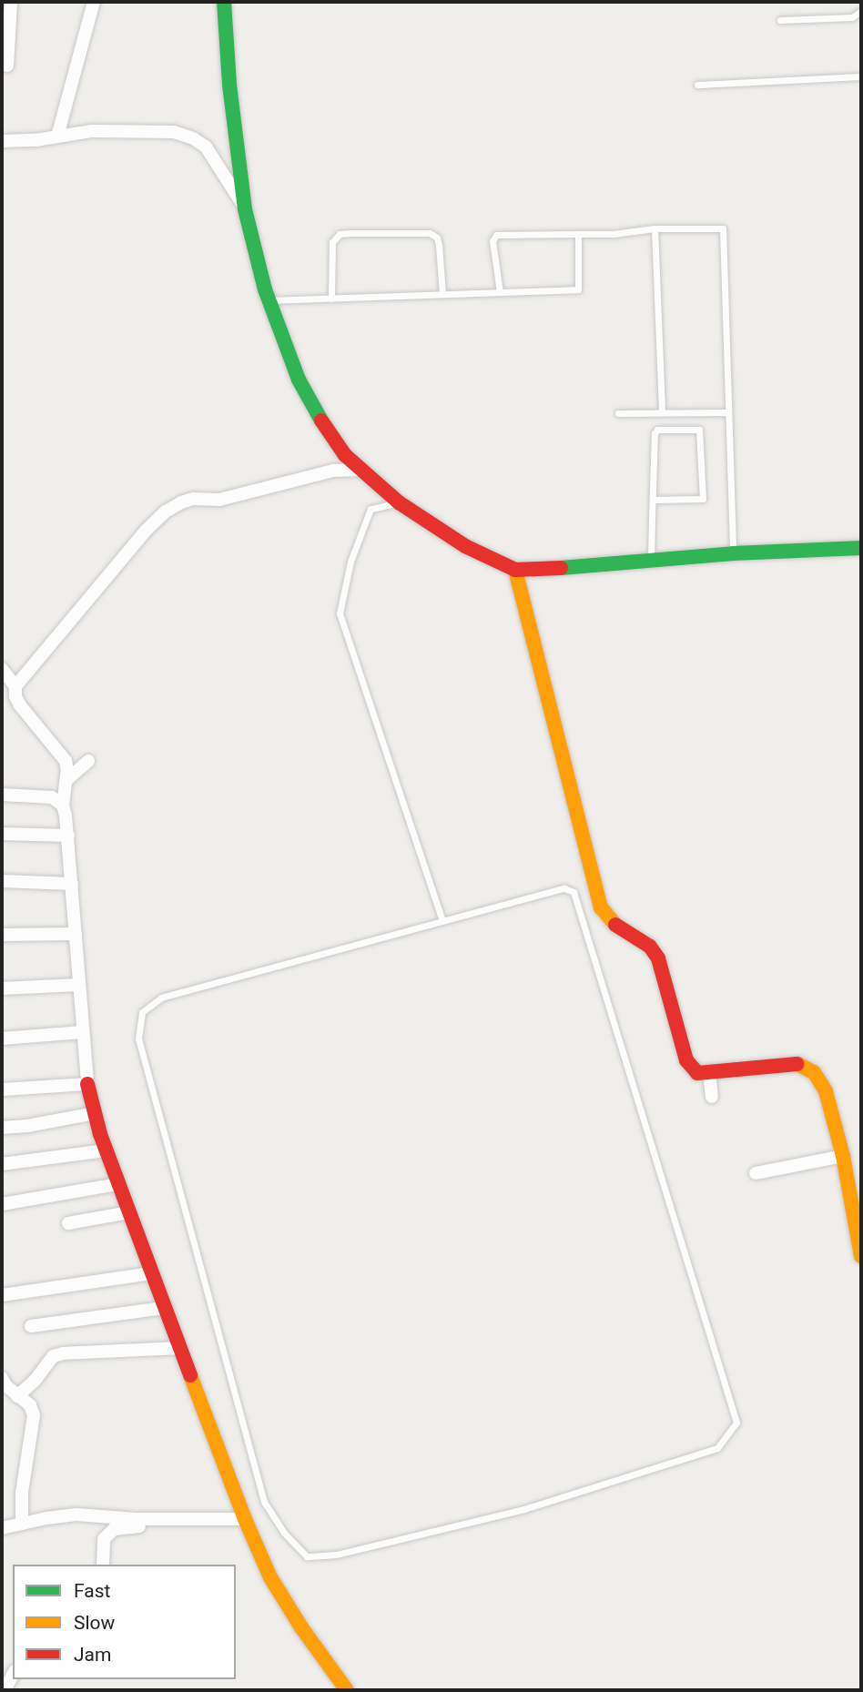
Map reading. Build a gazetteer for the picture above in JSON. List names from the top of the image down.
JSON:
{
  "legend": ["Fast", "Slow", "Jam"]
}
